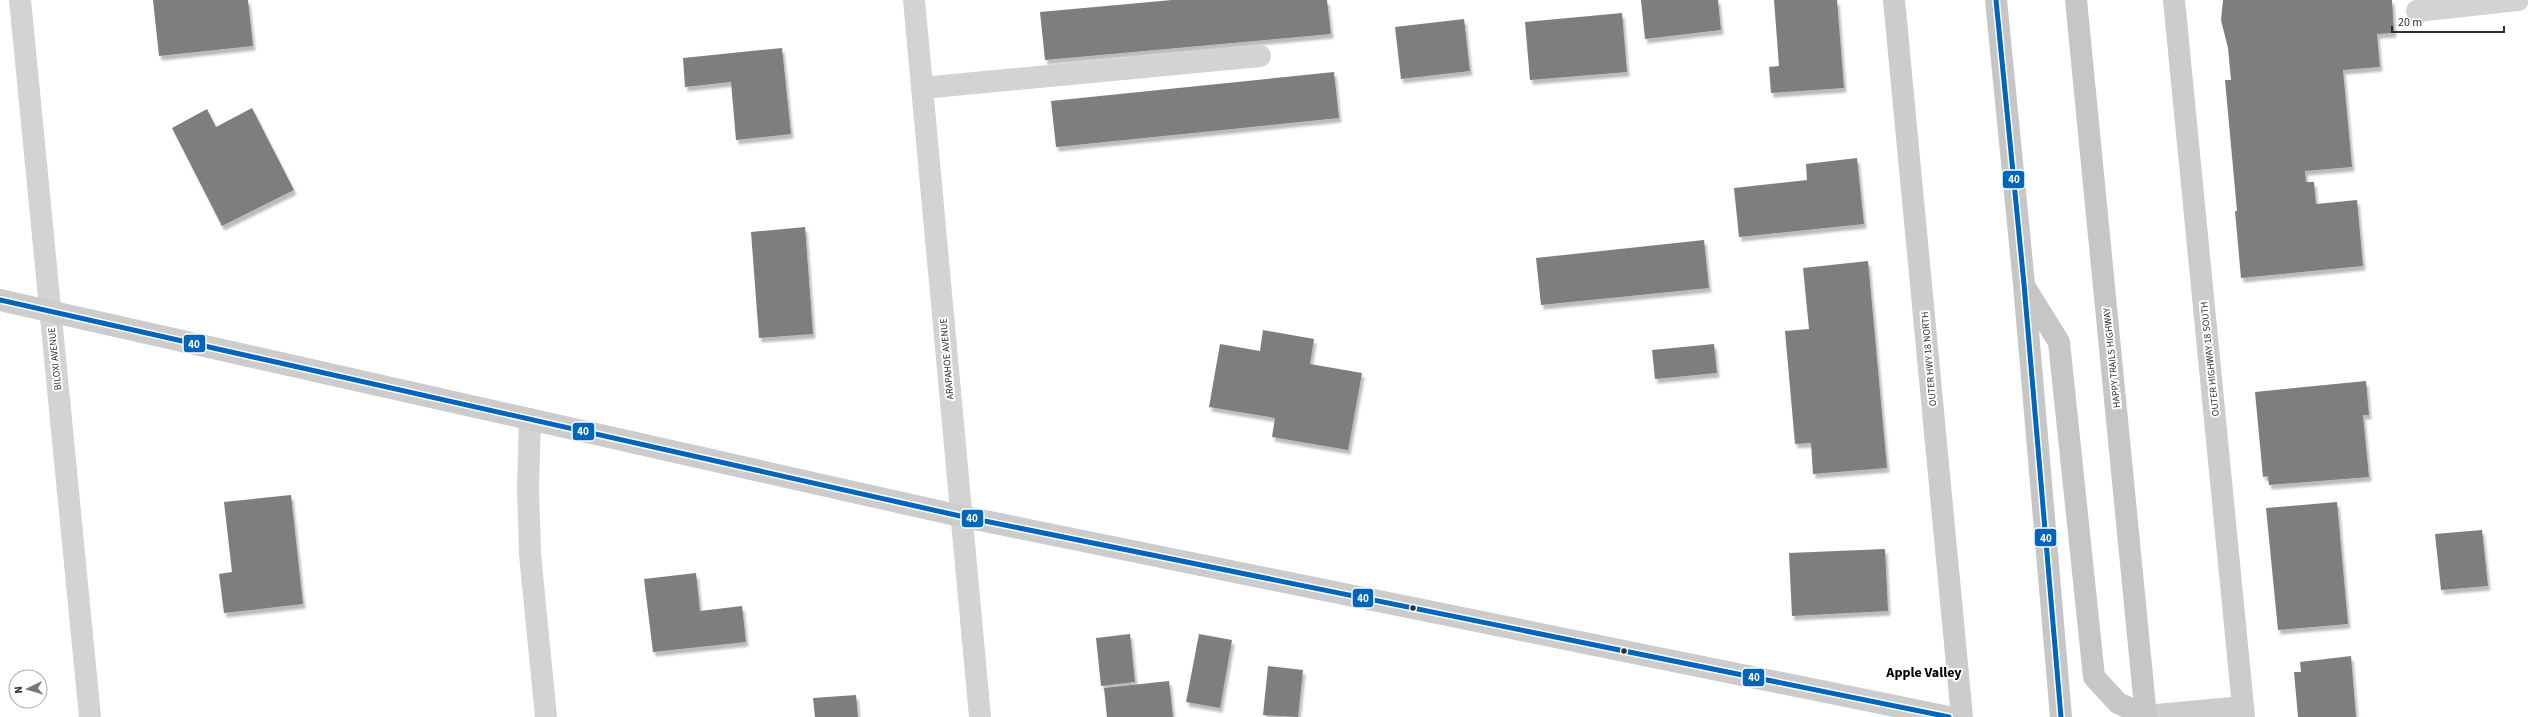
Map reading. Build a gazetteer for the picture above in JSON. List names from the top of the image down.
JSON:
{
  "streets": {
    "main road": ["HAPPY TRAILS HIGHWAY"],
    "street": [
      "BILOXI AVENUE",
      "ARAPAHOE AVENUE",
      "OUTER HWY 18 NORTH",
      "OUTER HIGHWAY 18 SOUTH"
    ]
  },
  "districts": ["Apple Valley"],
  "lines": ["transit line 40"],
  "scale_bar": "20 m",
  "north": "left"
}
